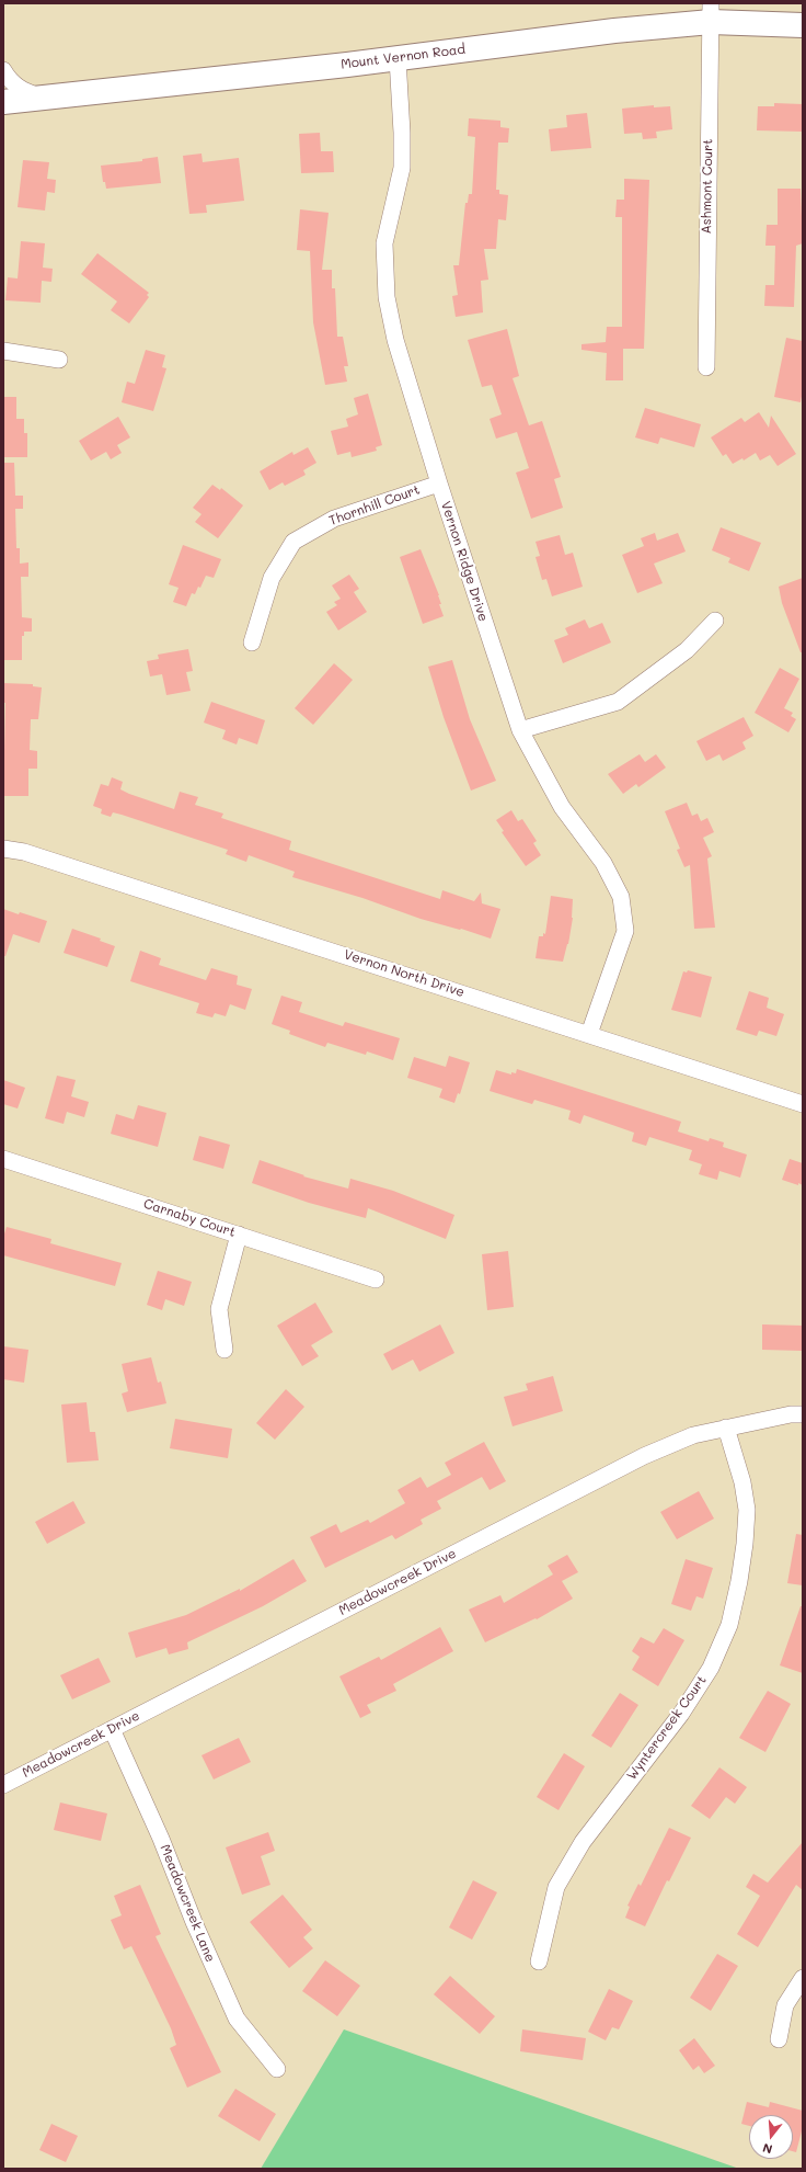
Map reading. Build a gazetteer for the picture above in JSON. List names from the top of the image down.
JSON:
{
  "streets": {
    "main road": ["Mount Vernon Road"],
    "street": [
      "Ashmont Court",
      "Thornhill Court",
      "Vernon Ridge Drive",
      "Vernon North Drive",
      "Carnaby Court",
      "Meadowcreek Drive",
      "Wyntercreek Court",
      "Meadowcreek Lane"
    ]
  },
  "crossings": [
    ["Mount Vernon Road", "Ashmont Court"],
    ["Mount Vernon Road", "Vernon Ridge Drive"],
    ["Thornhill Court", "Vernon Ridge Drive"],
    ["Vernon Ridge Drive", "Vernon North Drive"],
    ["Meadowcreek Drive", "Wyntercreek Court"],
    ["Meadowcreek Drive", "Meadowcreek Lane"]
  ],
  "north": "bottom"
}
